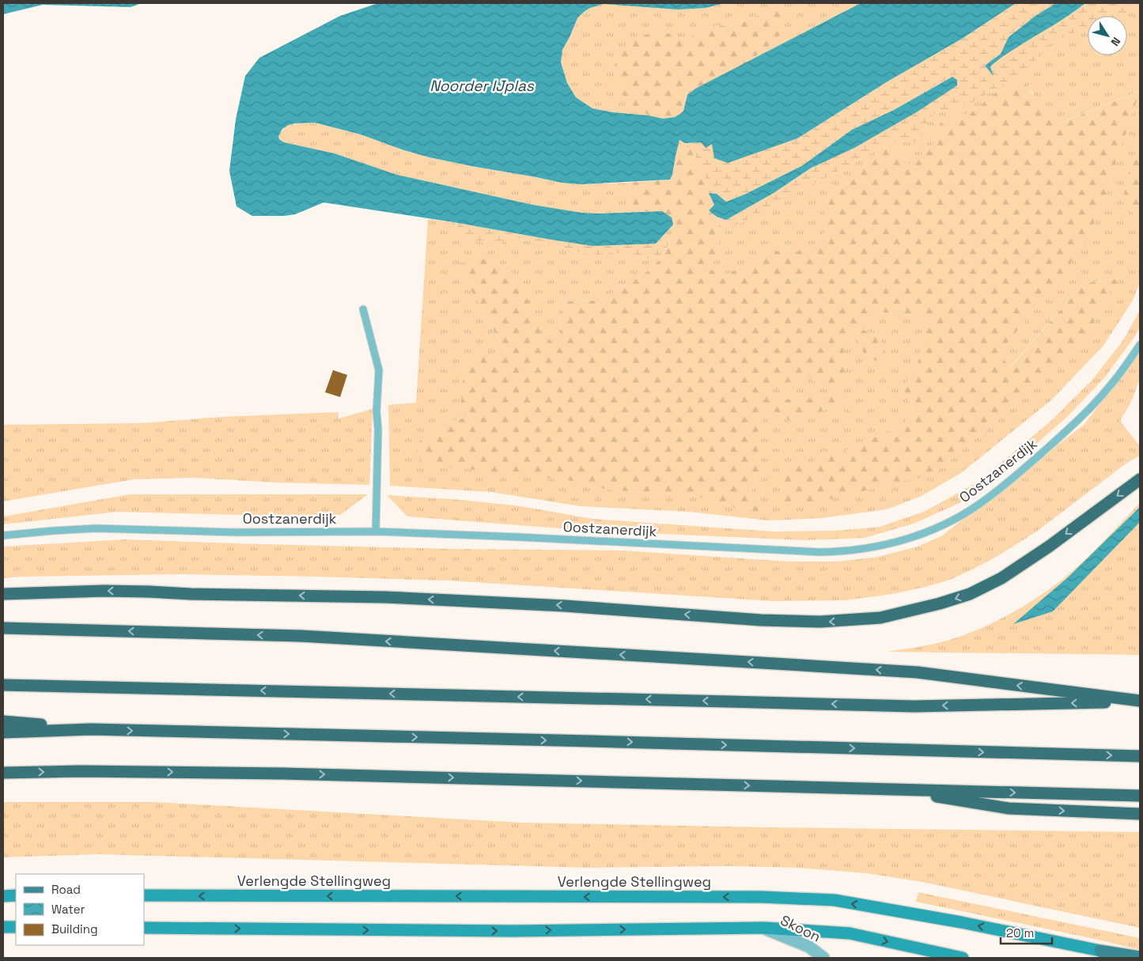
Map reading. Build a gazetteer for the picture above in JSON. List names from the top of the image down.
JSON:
{
  "streets": {
    "main road": ["Verlengde Stellingweg"],
    "street": ["Skoon"],
    "lane": ["Oostzanerdijk"]
  },
  "water": ["Noorder IJplas"],
  "legend": ["Road", "Water", "Building"],
  "scale_bar": "20 m",
  "north": "bottom right"
}
